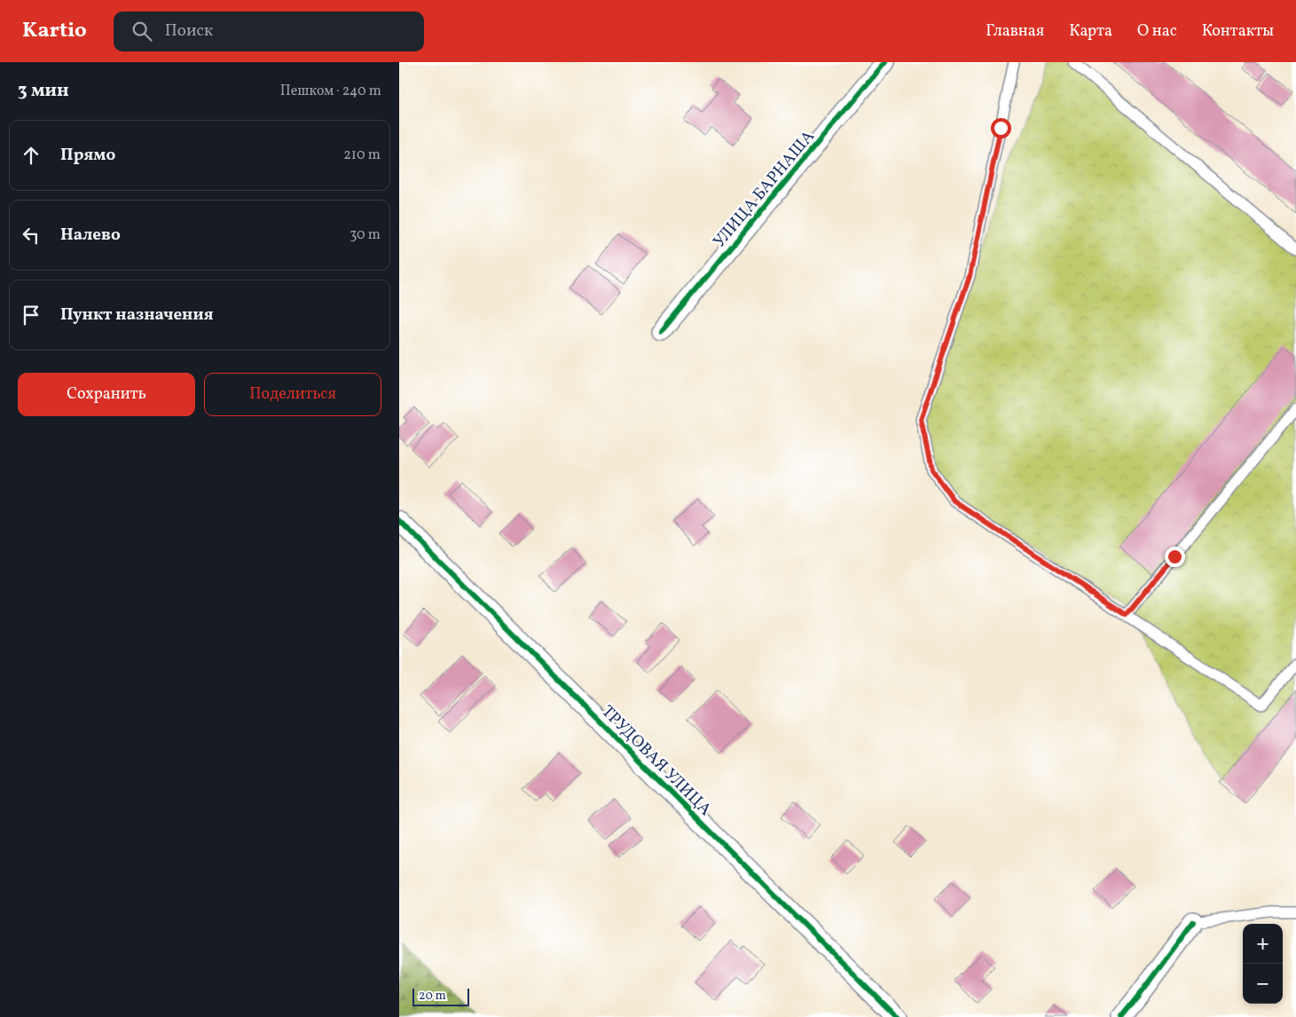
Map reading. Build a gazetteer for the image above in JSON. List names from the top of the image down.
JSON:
{
  "streets": {
    "street": ["УЛИЦА БАРНАША", "ТРУДОВАЯ УЛИЦА"]
  },
  "scale_bar": "20 m",
  "page": {
    "header": "Kartio",
    "search": "Поиск",
    "nav": [
      "Главная",
      "Карта",
      "О нас",
      "Контакты"
    ],
    "heading": ["3 мин", "Пешком · 240 m"],
    "list": [
      ["Прямо", "210 m"],
      ["Налево", "30 m"],
      "Пункт назначения"
    ],
    "buttons": ["Сохранить", "Поделиться"],
    "map_buttons": ["+", "−"],
    "scale": "20 m"
  }
}
